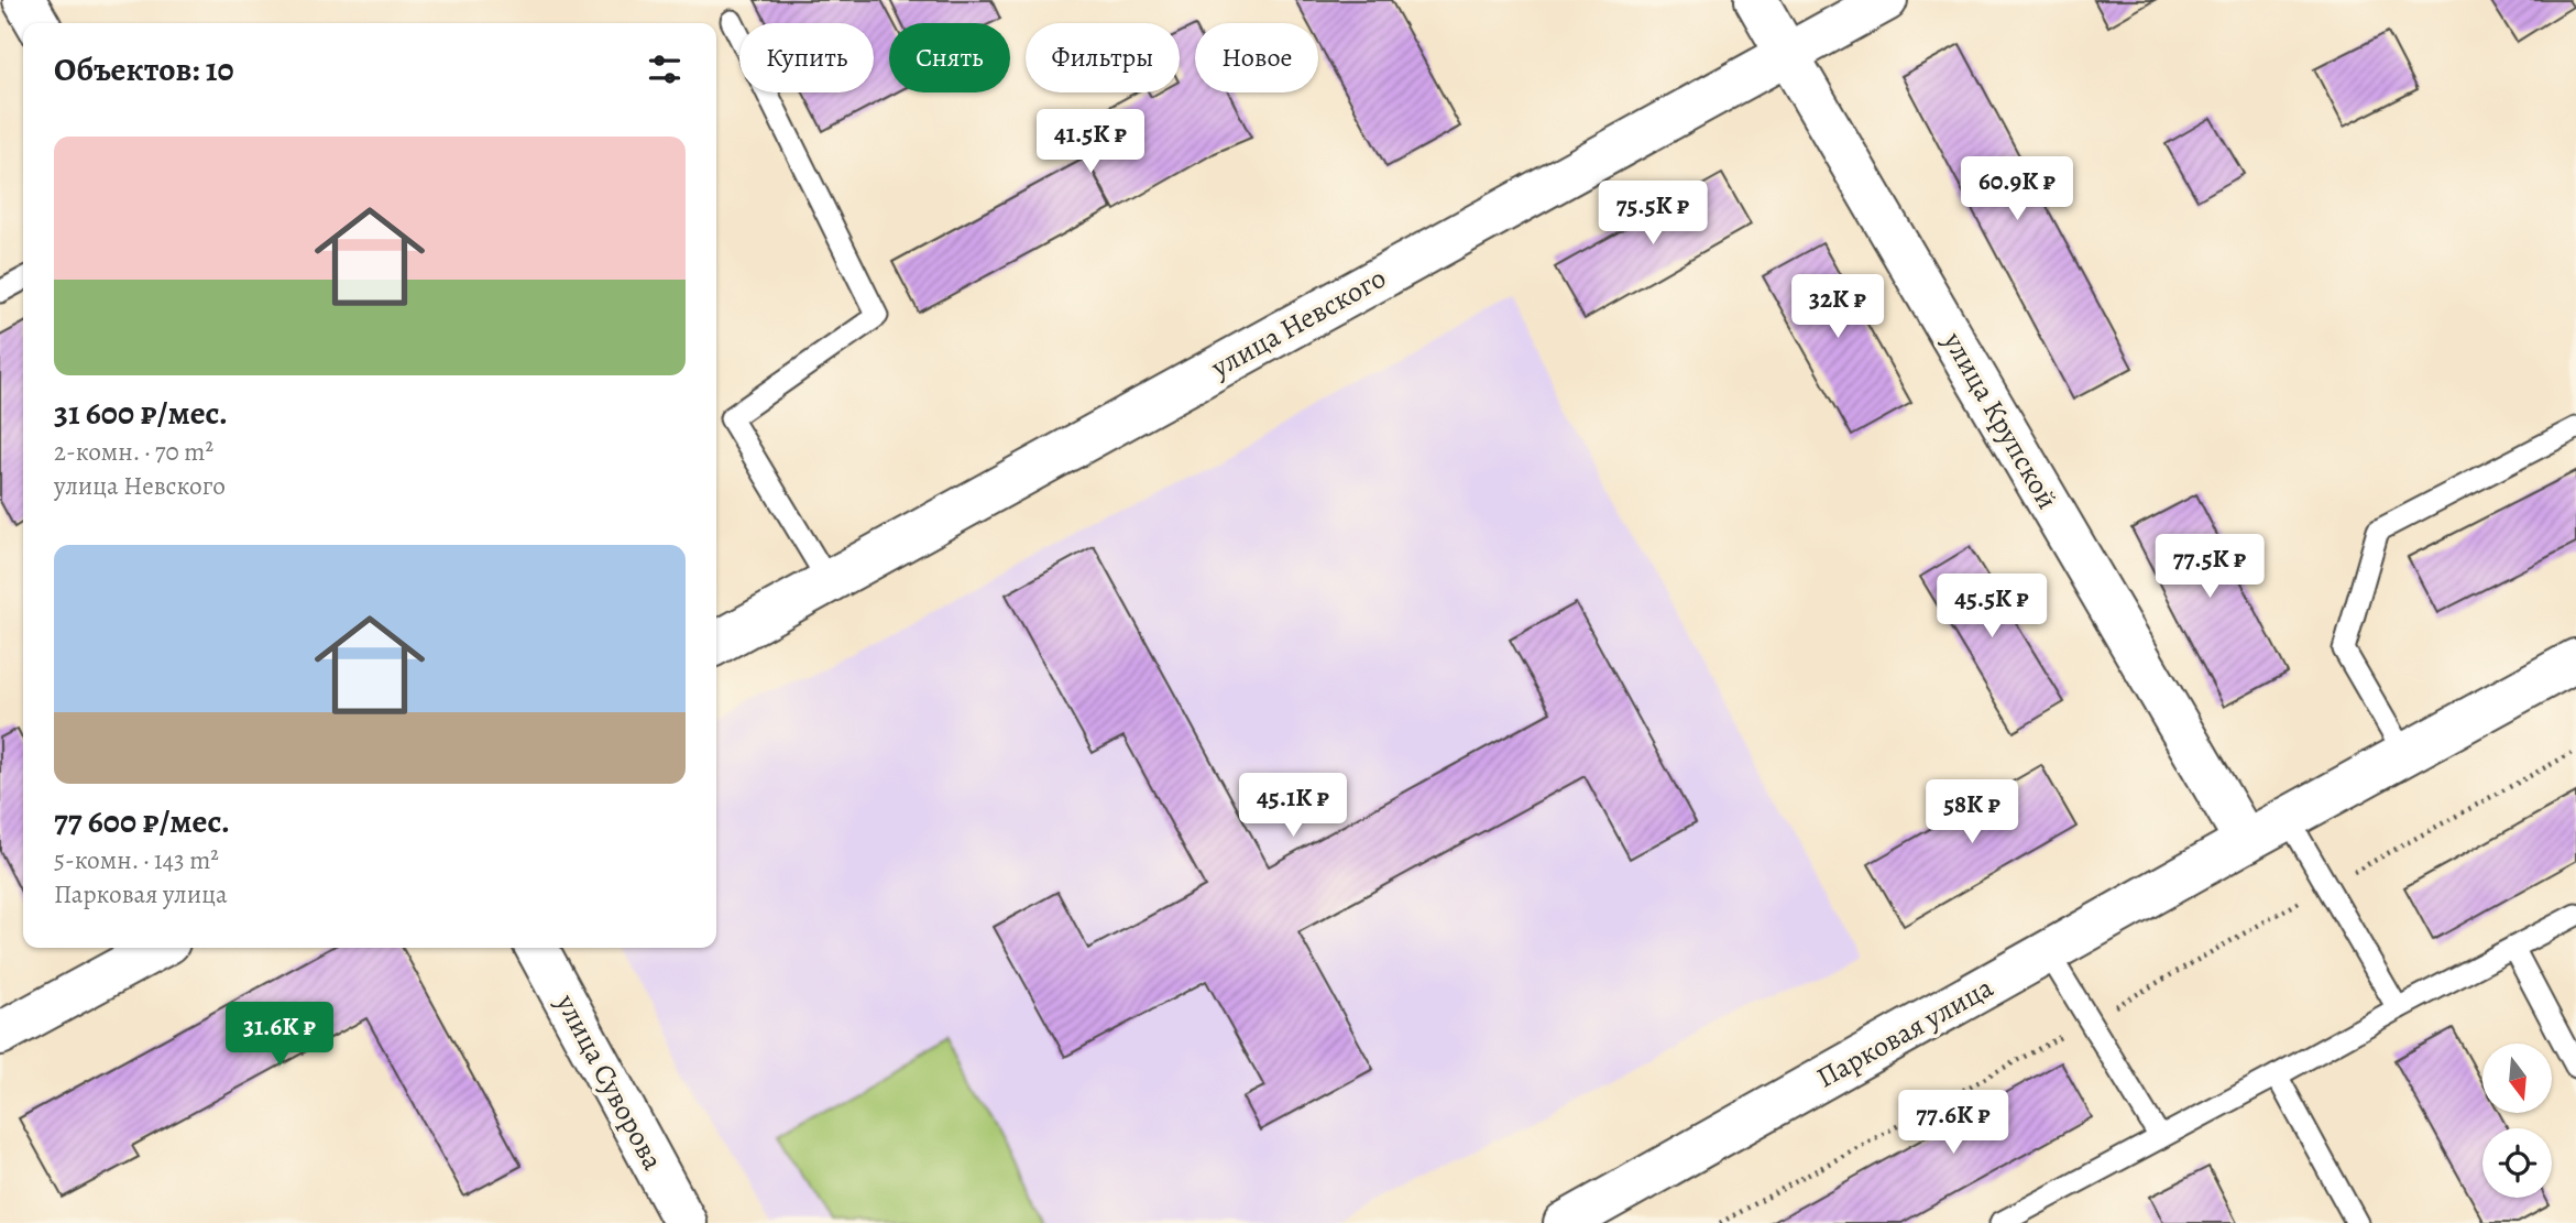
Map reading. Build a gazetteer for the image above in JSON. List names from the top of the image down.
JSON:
{
  "streets": {
    "main road": [
      "улица Невского",
      "улица Крупской",
      "Парковая улица",
      "улица Суворова"
    ]
  },
  "crossings": [
    ["улица Невского", "улица Крупской"],
    ["улица Крупской", "Парковая улица"]
  ],
  "north": "bottom",
  "page": {
    "chip": [
      "Купить",
      "Снять",
      "Фильтры",
      "Новое"
    ],
    "heading": "Объектов: 10",
    "price": [
      "41.5K ₽",
      "60.9K ₽",
      "75.5K ₽",
      "32K ₽",
      "77.5K ₽",
      "45.5K ₽",
      "45.1K ₽",
      "58K ₽",
      "31.6K ₽",
      "77.6K ₽"
    ],
    "list": [
      {
        "name": "31 600 ₽/мес.",
        "note": "2-комн. · 70 m² · улица Невского"
      },
      {
        "name": "77 600 ₽/мес.",
        "note": "5-комн. · 143 m² · Парковая улица"
      }
    ]
  }
}
